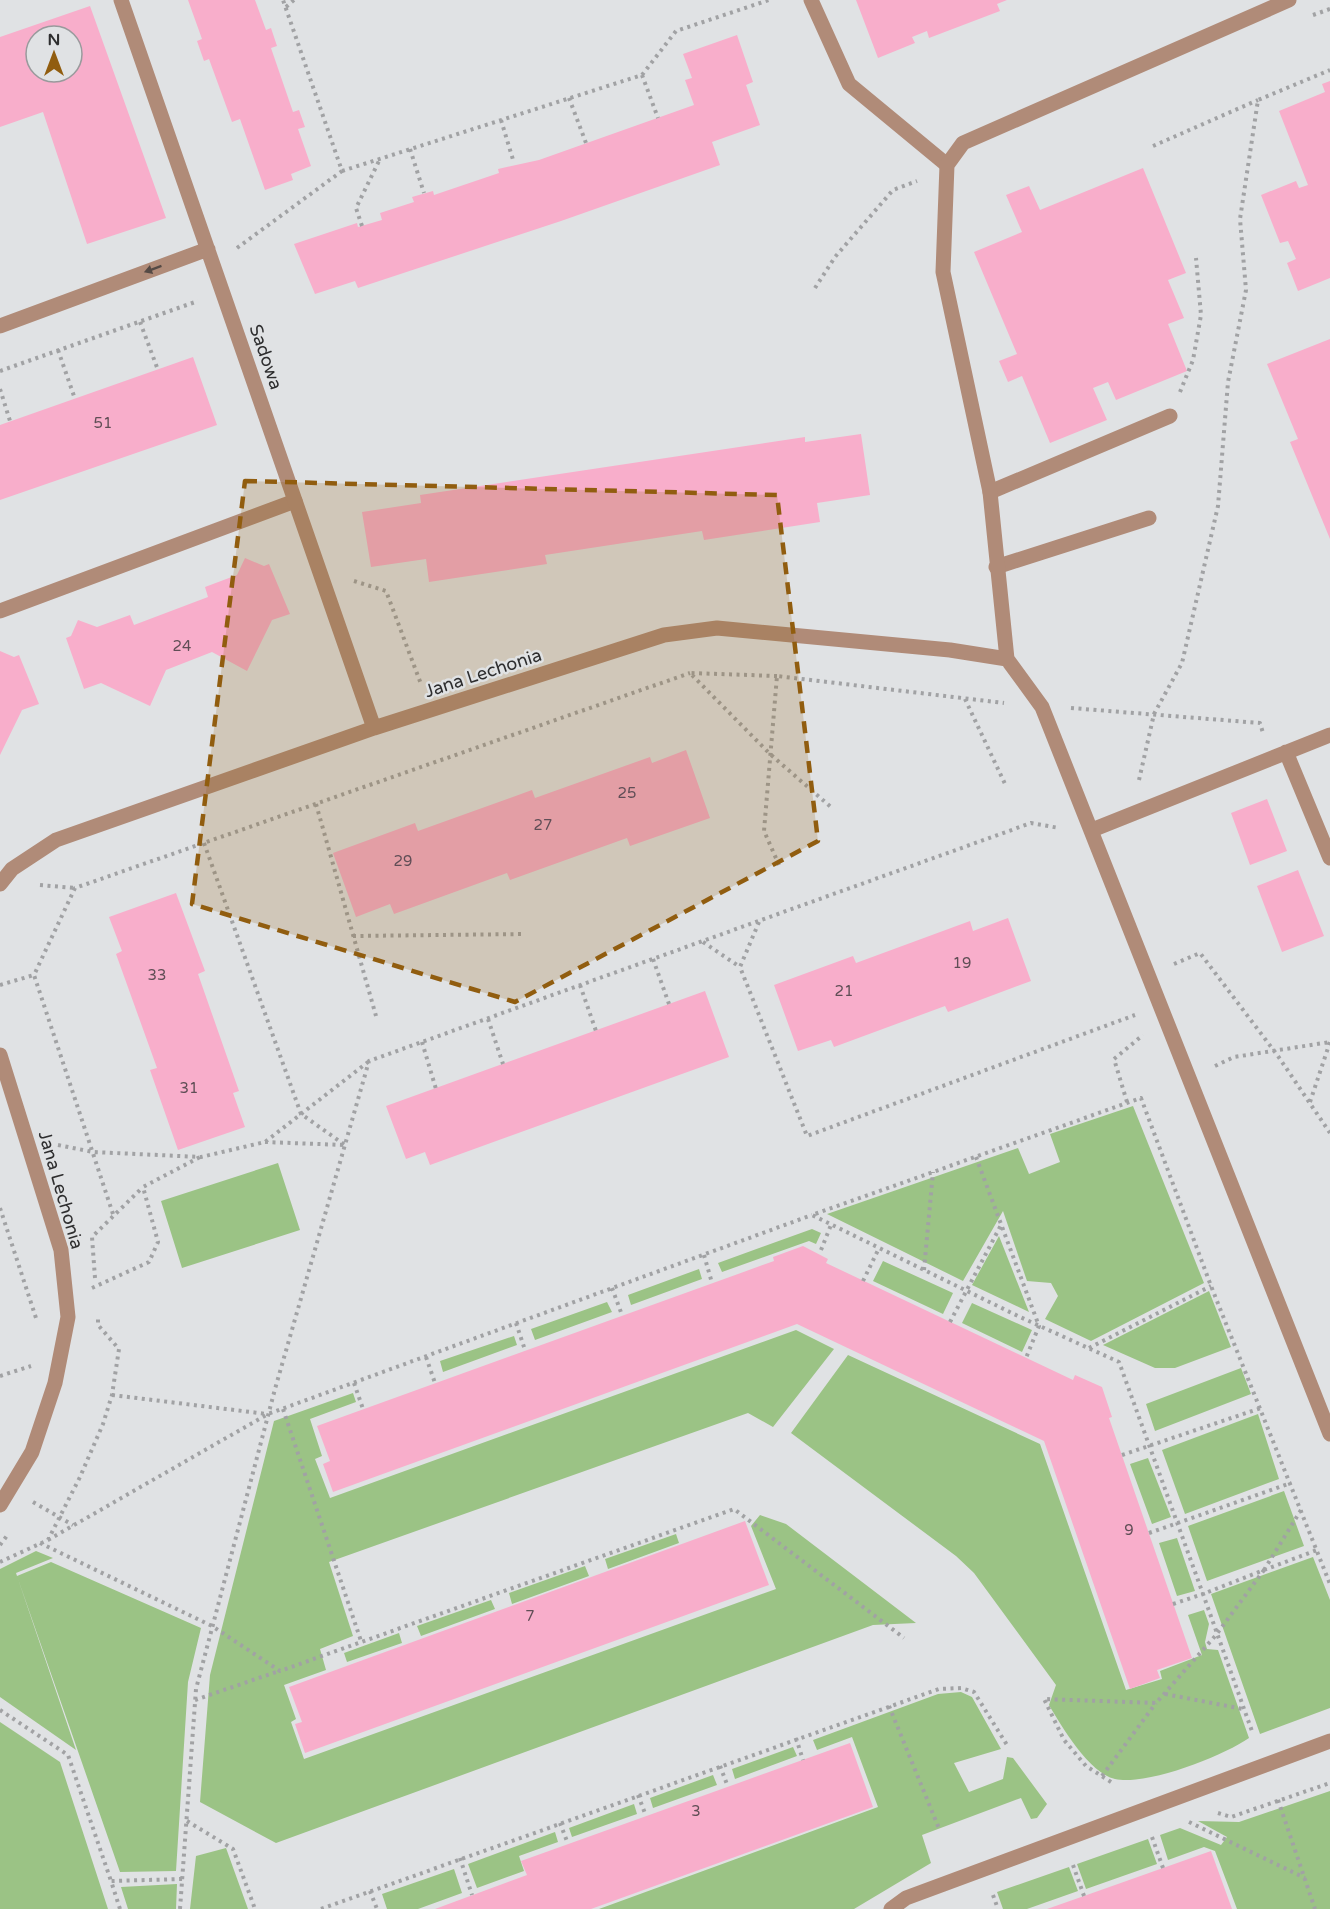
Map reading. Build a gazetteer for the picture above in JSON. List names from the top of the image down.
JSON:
{
  "streets": {
    "street": ["Sadowa", "Jana Lechonia"]
  },
  "crossings": [
    ["Sadowa", "Jana Lechonia"]
  ],
  "house_numbers": [
    "51",
    "24",
    "25",
    "27",
    "29",
    "19",
    "33",
    "21",
    "31",
    "9",
    "7",
    "3"
  ],
  "north": "top"
}
